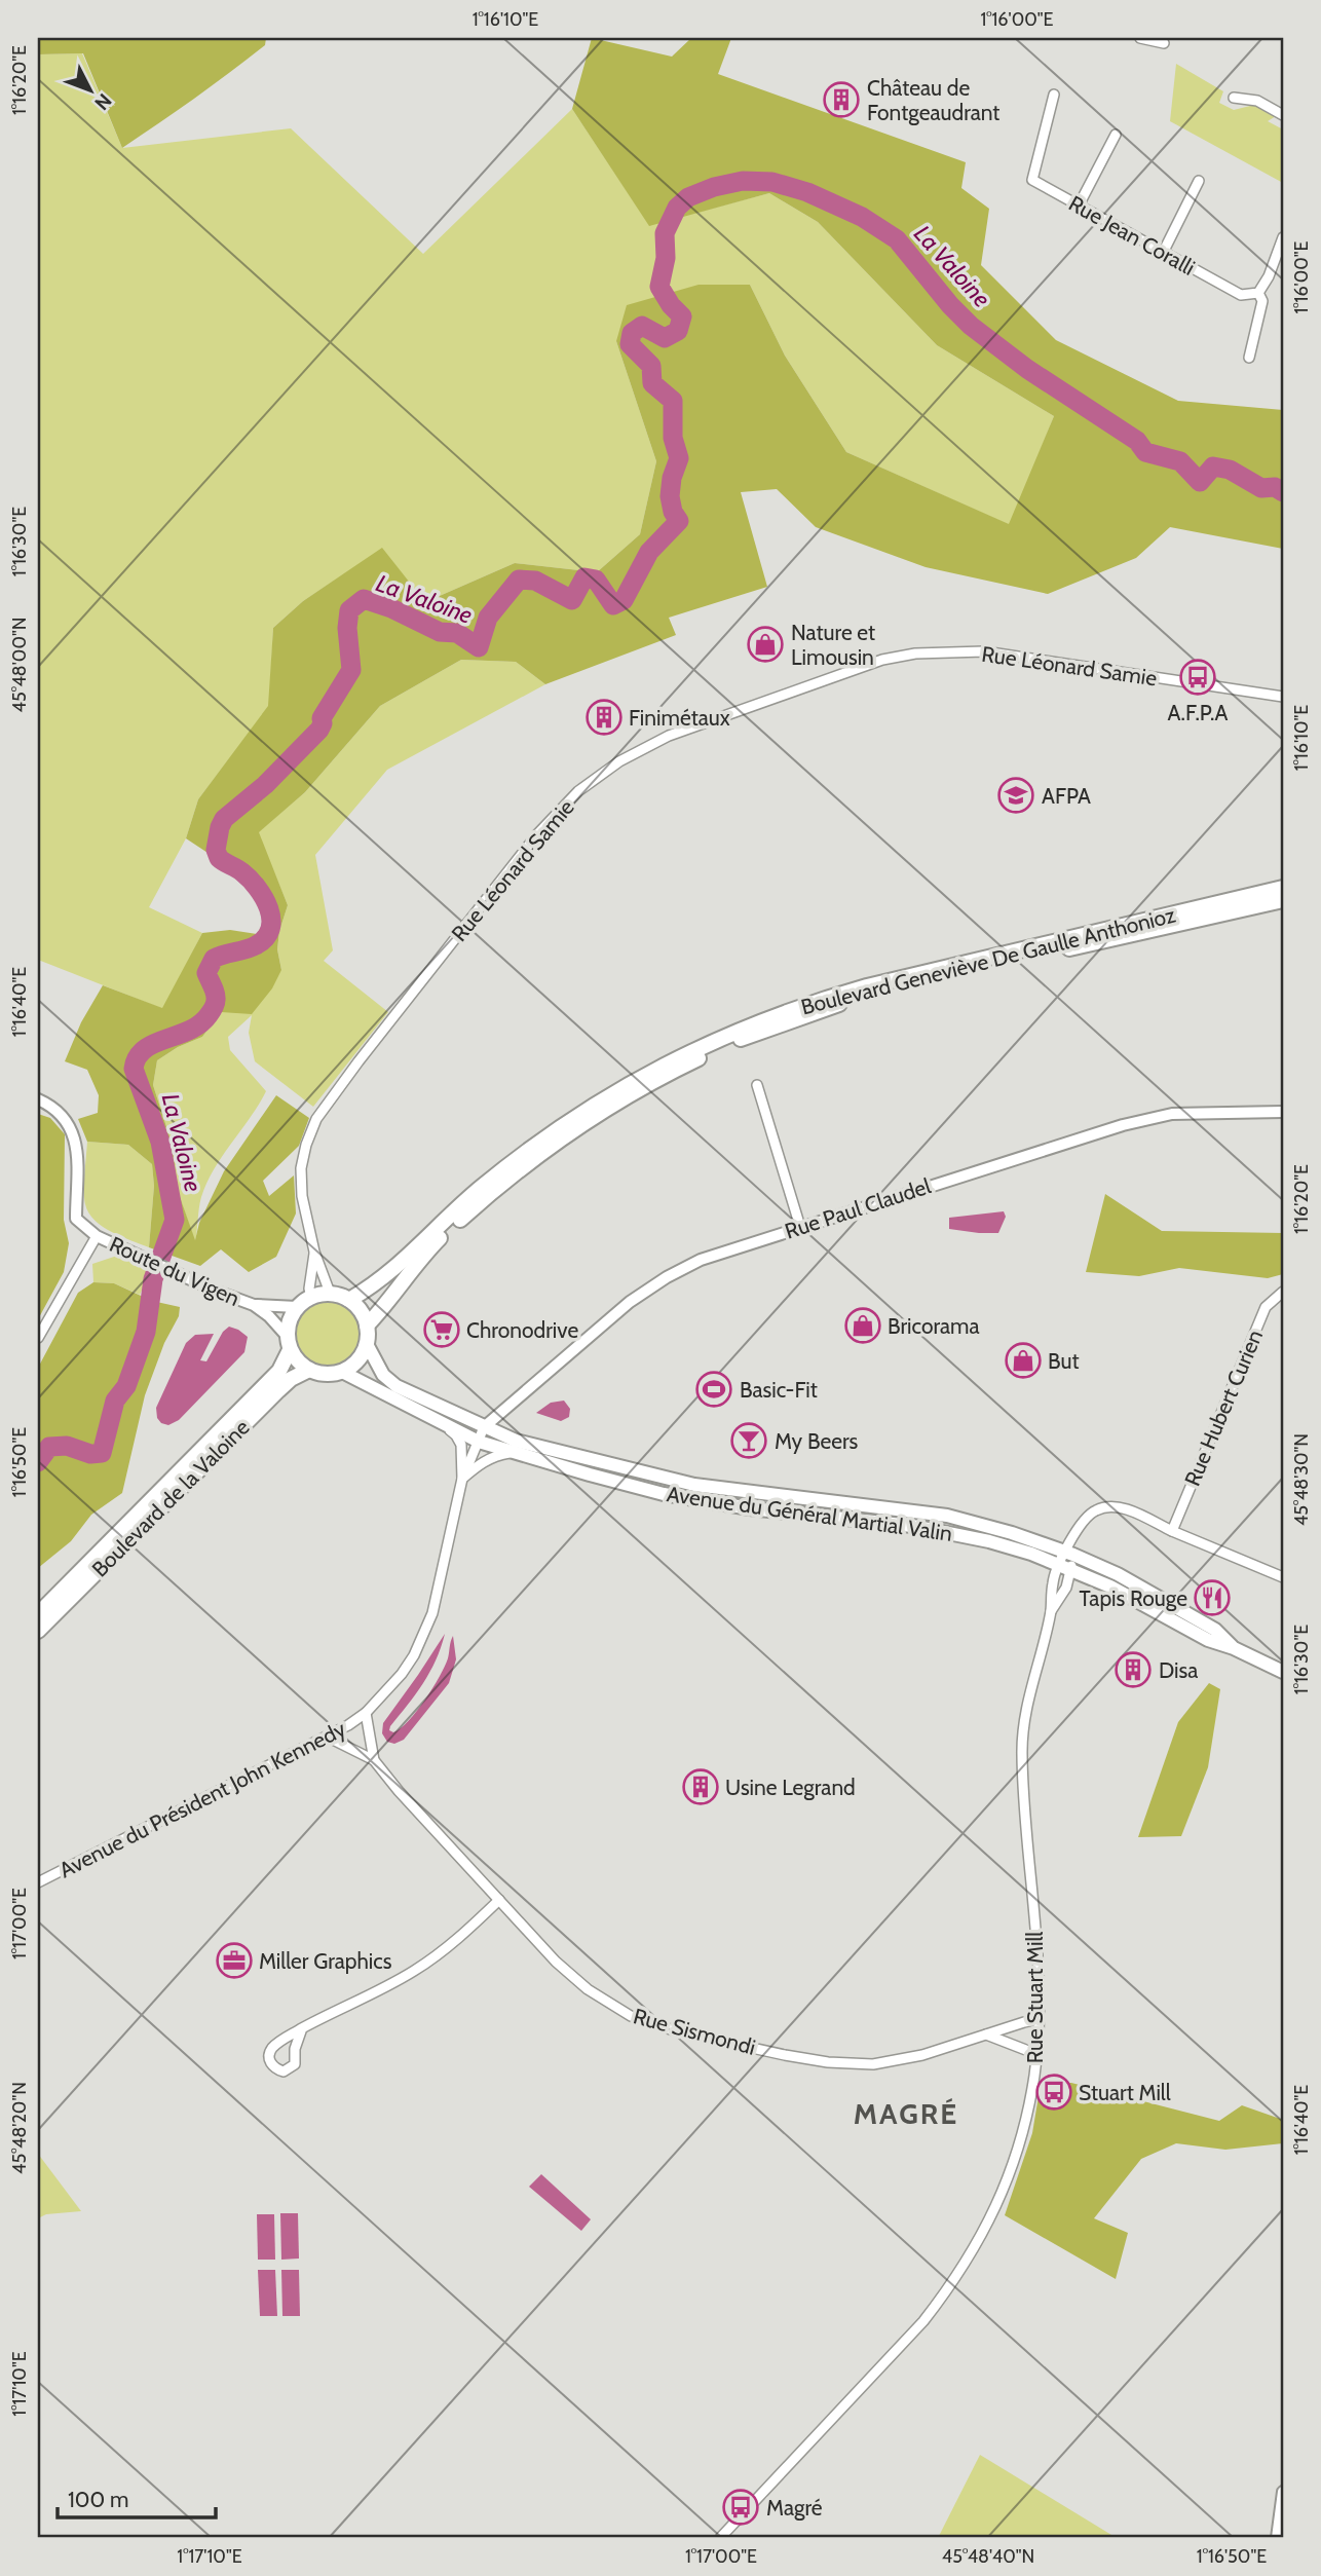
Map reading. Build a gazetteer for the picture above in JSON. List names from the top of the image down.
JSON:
{
  "streets": {
    "main road": ["Boulevard Geneviève De Gaulle Anthonioz", "Boulevard de la Valoine", "Avenue du Général Martial Valin"],
    "street": [
      "Rue Jean Coralli",
      "Rue Léonard Samie",
      "Rue Paul Claudel",
      "Route du Vigen",
      "Rue Hubert Curien",
      "Avenue du Président John Kennedy",
      "Rue Stuart Mill",
      "Rue Sismondi"
    ]
  },
  "crossings": [
    ["Boulevard Geneviève De Gaulle Anthonioz", "Route du Vigen"],
    ["Boulevard Geneviève De Gaulle Anthonioz", "Boulevard de la Valoine"],
    ["Boulevard Geneviève De Gaulle Anthonioz", "Avenue du Général Martial Valin"],
    ["Rue Paul Claudel", "Avenue du Général Martial Valin"],
    ["Rue Paul Claudel", "Avenue du Président John Kennedy"],
    ["Route du Vigen", "Boulevard de la Valoine"],
    ["Route du Vigen", "Avenue du Général Martial Valin"],
    ["Rue Hubert Curien", "Rue Stuart Mill"],
    ["Boulevard de la Valoine", "Avenue du Général Martial Valin"],
    ["Avenue du Général Martial Valin", "Avenue du Président John Kennedy"],
    ["Avenue du Général Martial Valin", "Rue Stuart Mill"],
    ["Avenue du Président John Kennedy", "Rue Sismondi"],
    ["Rue Stuart Mill", "Rue Sismondi"]
  ],
  "districts": ["MAGRÉ"],
  "water": ["La Valoine"],
  "places": {
    "building": [
      "Château de Fontgeaudrant",
      "Finimétaux",
      "Disa",
      "Usine Legrand"
    ],
    "shop": ["Nature et Limousin", "Bricorama", "But"],
    "bus stop": ["A.F.P.A", "Stuart Mill", "Magré"],
    "school or university": ["AFPA"],
    "supermarket": ["Chronodrive"],
    "sports": ["Basic-Fit"],
    "bar": ["My Beers"],
    "restaurant": ["Tapis Rouge"],
    "office": ["Miller Graphics"]
  },
  "scale_bar": "100 m",
  "north": "bottom right",
  "coordinates": [
    "1°16'10\"E",
    "1°16'00\"E",
    "1°16'20\"E",
    "1°16'30\"E",
    "45°48'00\"N",
    "1°16'40\"E",
    "1°16'50\"E",
    "45°48'30\"N",
    "1°17'00\"E",
    "45°48'20\"N",
    "1°17'10\"E",
    "45°48'40\"N"
  ]
}
